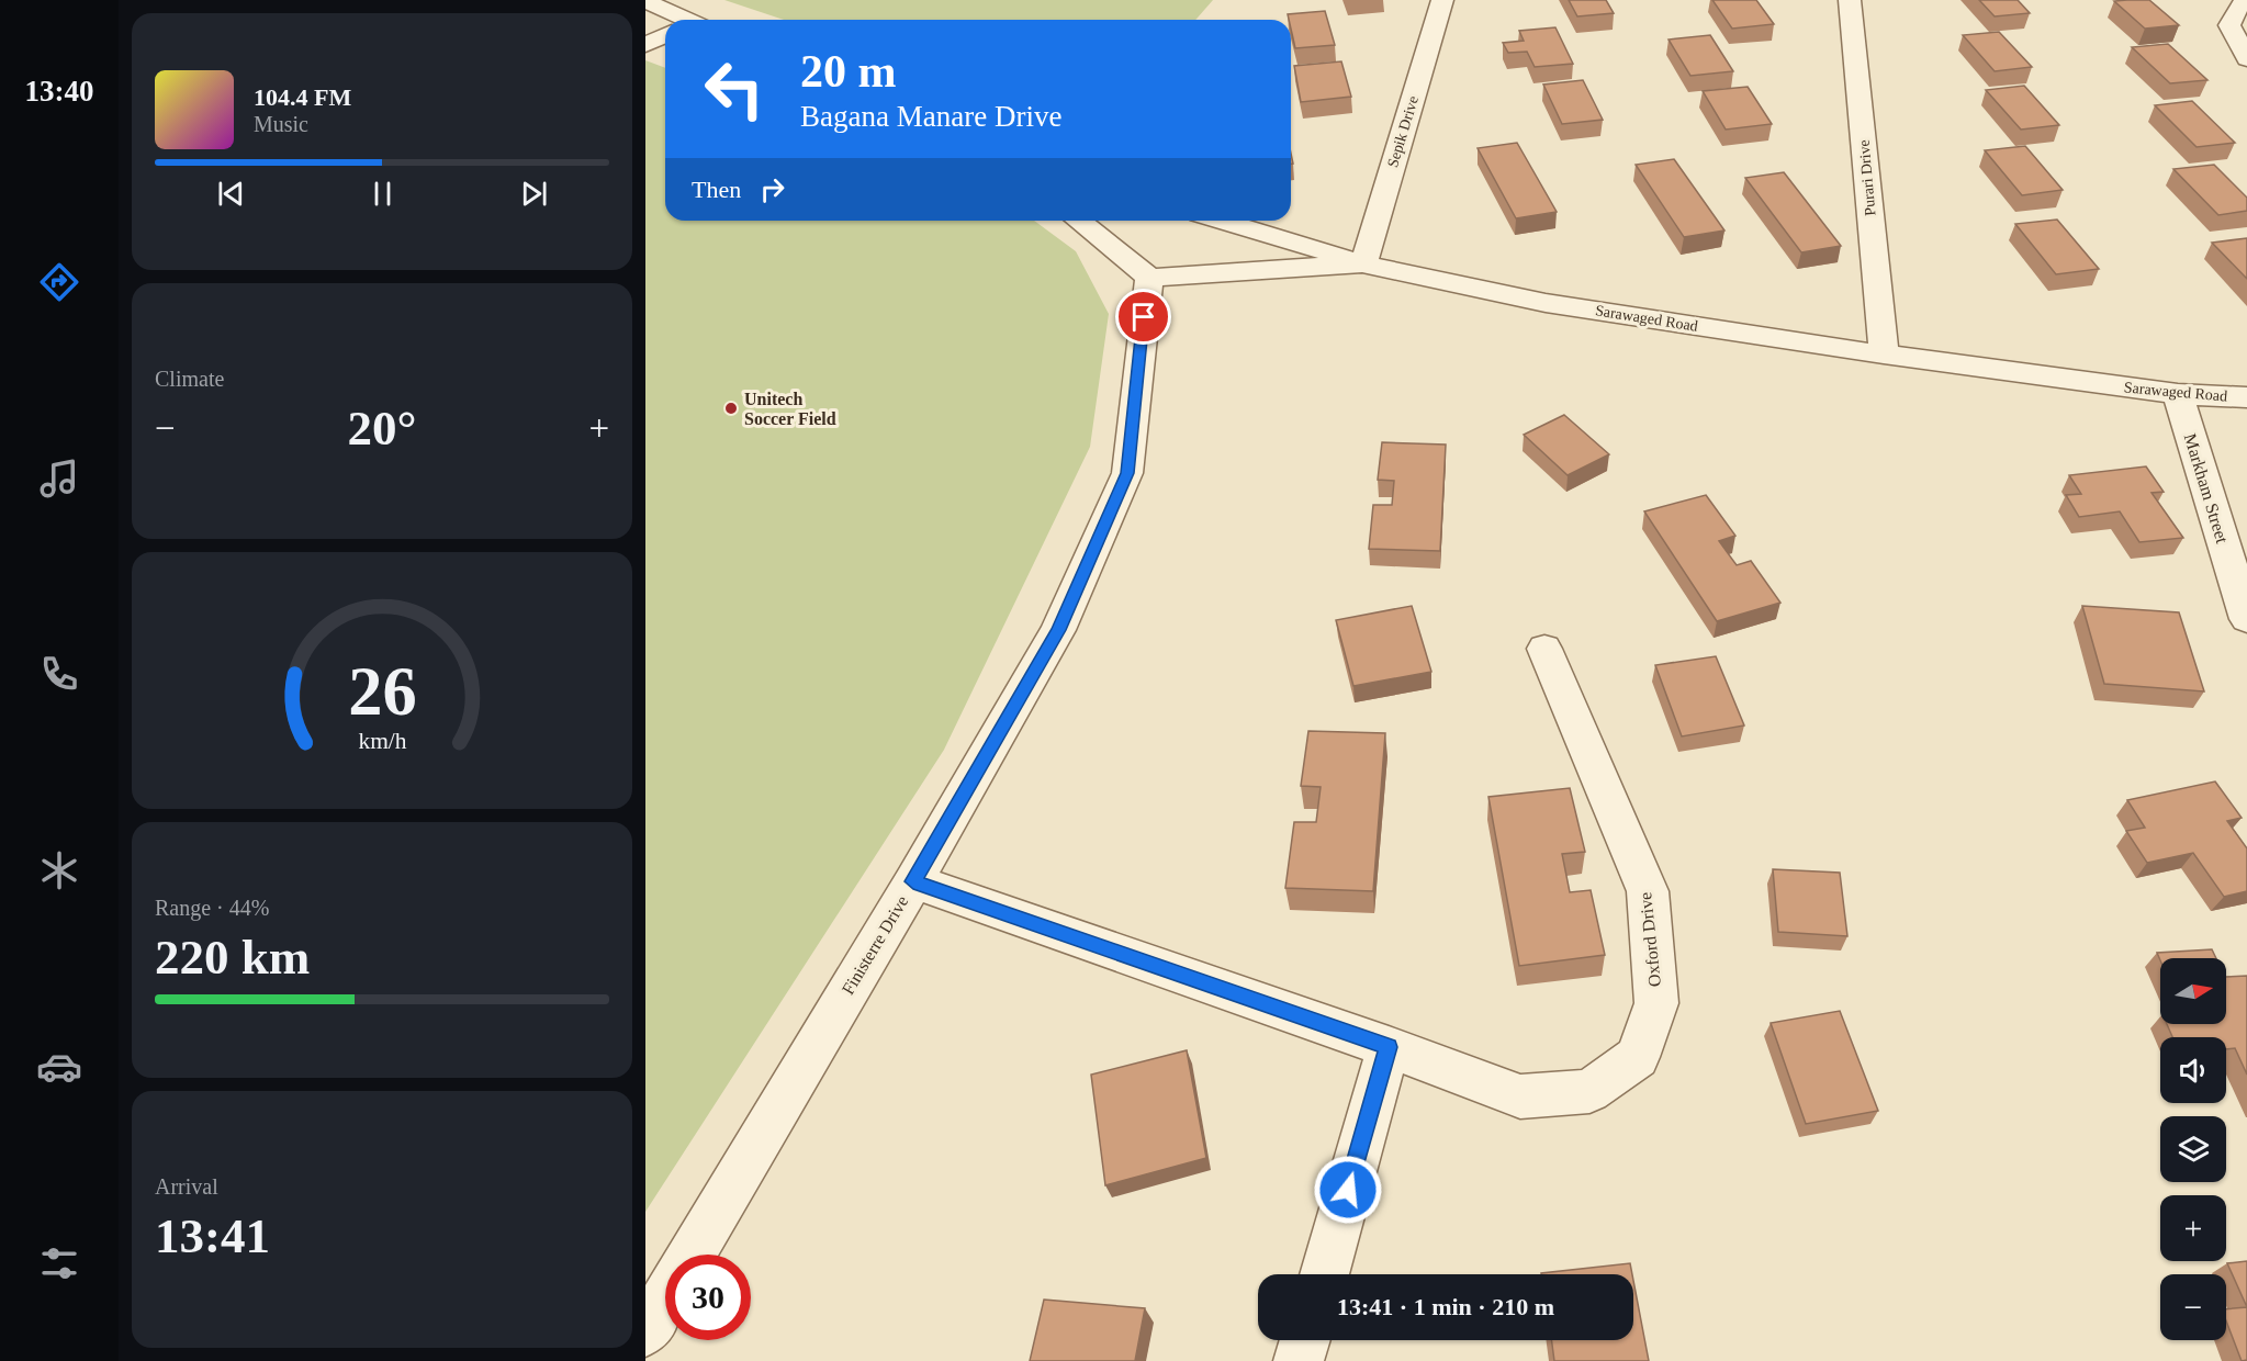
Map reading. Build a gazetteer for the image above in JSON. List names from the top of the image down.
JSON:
{
  "streets": {
    "street": [
      "Purari Drive",
      "Sarawaged Road",
      "Markham Street",
      "Oxford Drive",
      "Finisterre Drive"
    ]
  },
  "crossings": [
    ["Purari Drive", "Sarawaged Road"],
    ["Sarawaged Road", "Markham Street"],
    ["Sarawaged Road", "Finisterre Drive"],
    ["Oxford Drive", "Finisterre Drive"]
  ],
  "places": ["Unitech Soccer Field"],
  "north": "right",
  "page": {
    "tabs": "13:40",
    "turn": ["20 m", "Bagana Manare Drive"],
    "song": ["104.4 FM", "Music"],
    "then": "Then",
    "tile": [
      "Climate",
      ["Range · 44%", "220 km"],
      ["Arrival", "13:41"]
    ],
    "heat": ["−", "20°", "+"],
    "map_buttons": ["+", "−"],
    "limit": "30",
    "trip": "13:41 · 1 min · 210 m",
    "gauge": ["26", "km/h"]
  }
}
